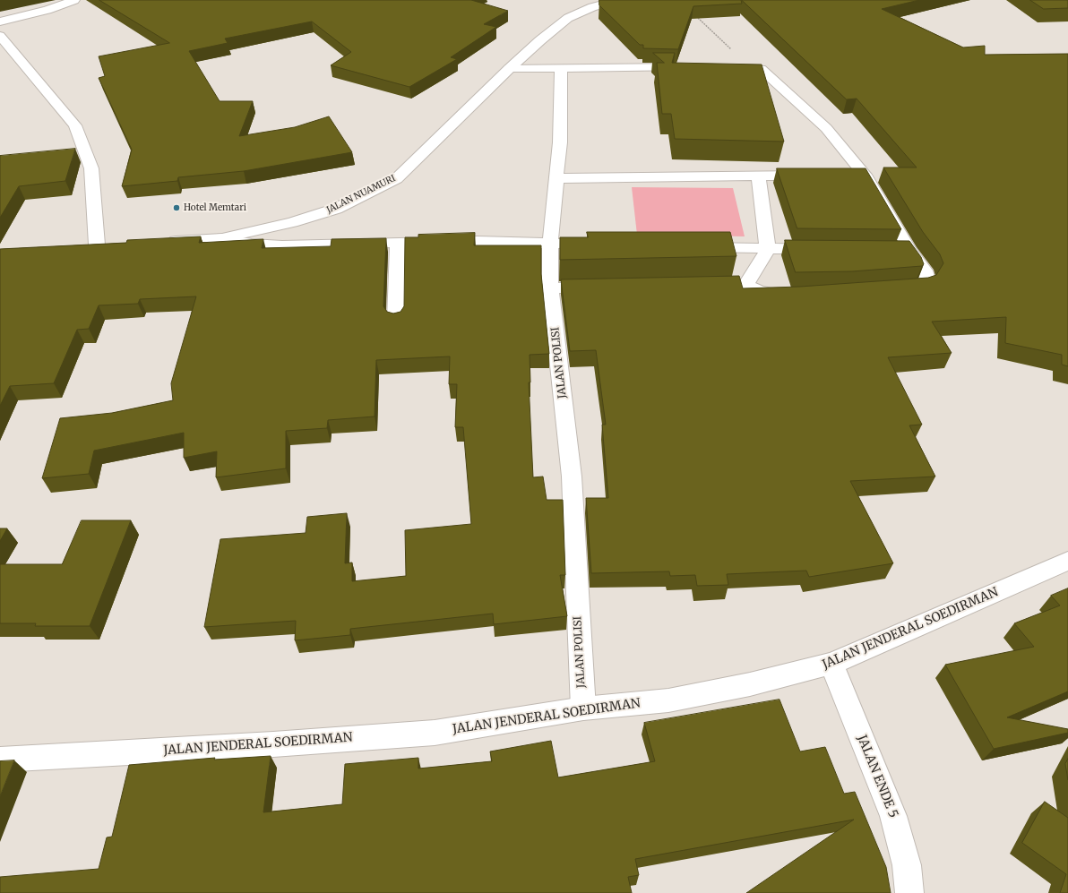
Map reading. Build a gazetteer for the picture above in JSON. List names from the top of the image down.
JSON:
{
  "streets": {
    "street": [
      "JALAN NUAMURI",
      "JALAN POLISI",
      "JALAN JENDERAL SOEDIRMAN",
      "JALAN ENDE 5"
    ]
  },
  "crossings": [
    ["JALAN POLISI", "JALAN JENDERAL SOEDIRMAN"],
    ["JALAN JENDERAL SOEDIRMAN", "JALAN ENDE 5"]
  ],
  "places": ["Hotel Memtari"]
}
